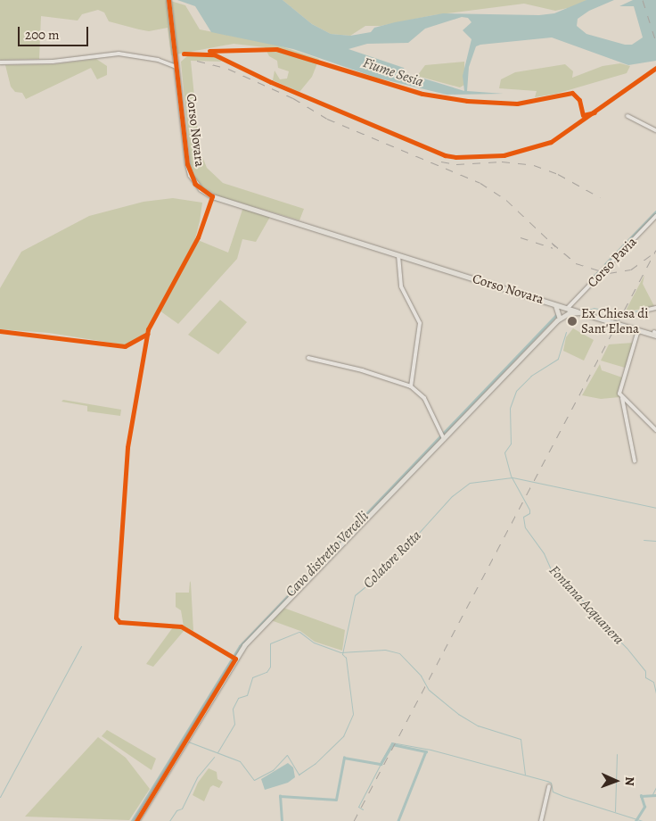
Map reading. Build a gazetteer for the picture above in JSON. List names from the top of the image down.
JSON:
{
  "streets": {
    "main road": ["Corso Novara"],
    "street": ["Corso Pavia"]
  },
  "crossings": [
    ["Corso Novara", "Corso Pavia"]
  ],
  "water": [
    "Fiume Sesia",
    "Cavo distretto Vercelli",
    "Colatore Rotta",
    "Fontana Acquanera"
  ],
  "places": ["Ex Chiesa di Sant'Elena"],
  "scale_bar": "200 m",
  "north": "right"
}
